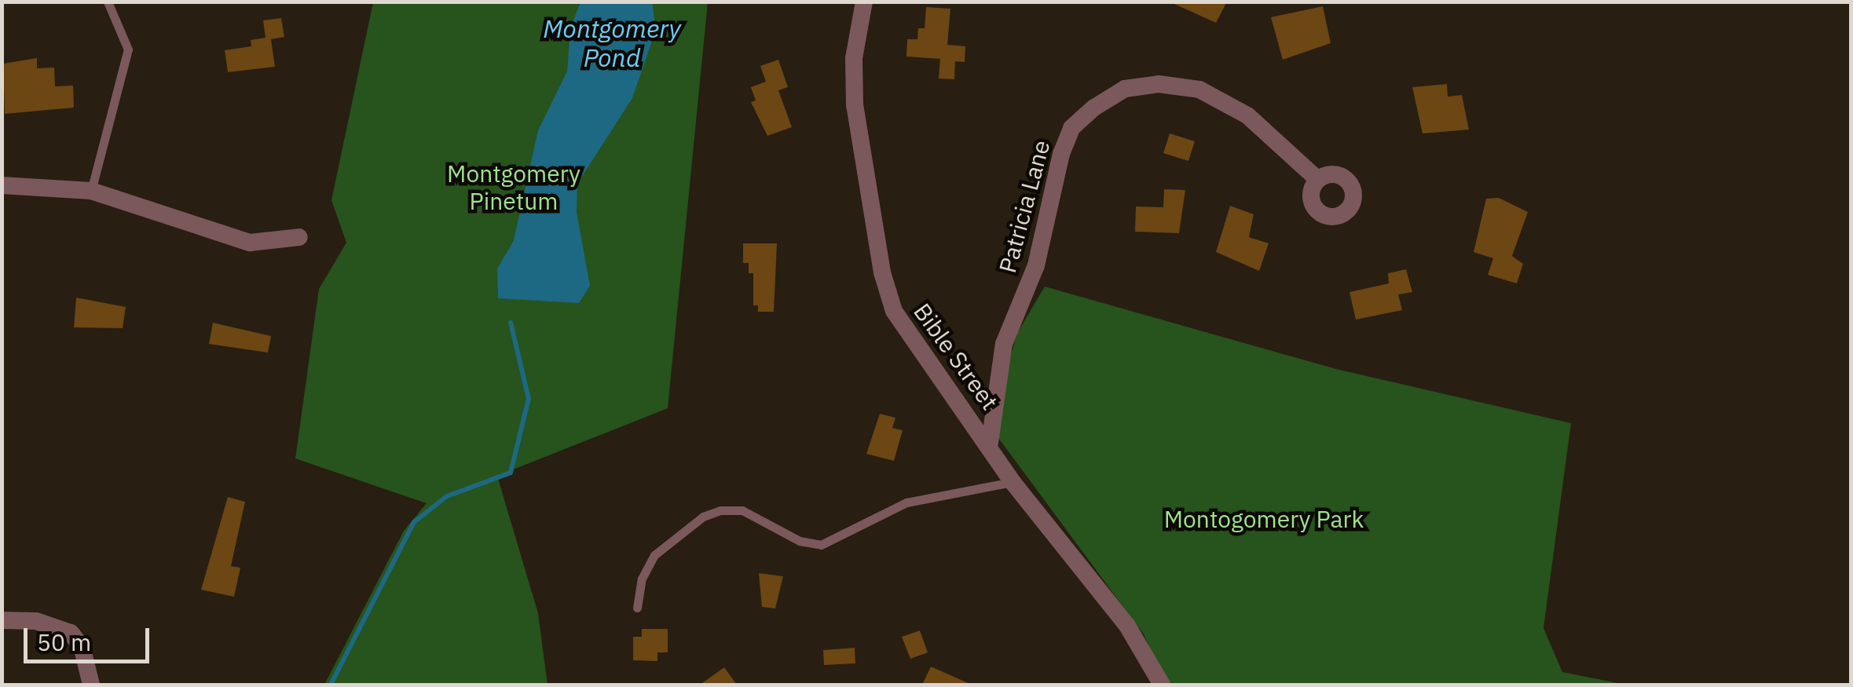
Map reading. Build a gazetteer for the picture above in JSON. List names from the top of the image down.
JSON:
{
  "streets": {
    "street": ["Patricia Lane", "Bible Street"]
  },
  "crossings": [
    ["Patricia Lane", "Bible Street"]
  ],
  "water": ["Montgomery Pond"],
  "parks": ["Montgomery Pinetum", "Montogomery Park"],
  "scale_bar": "50 m"
}
